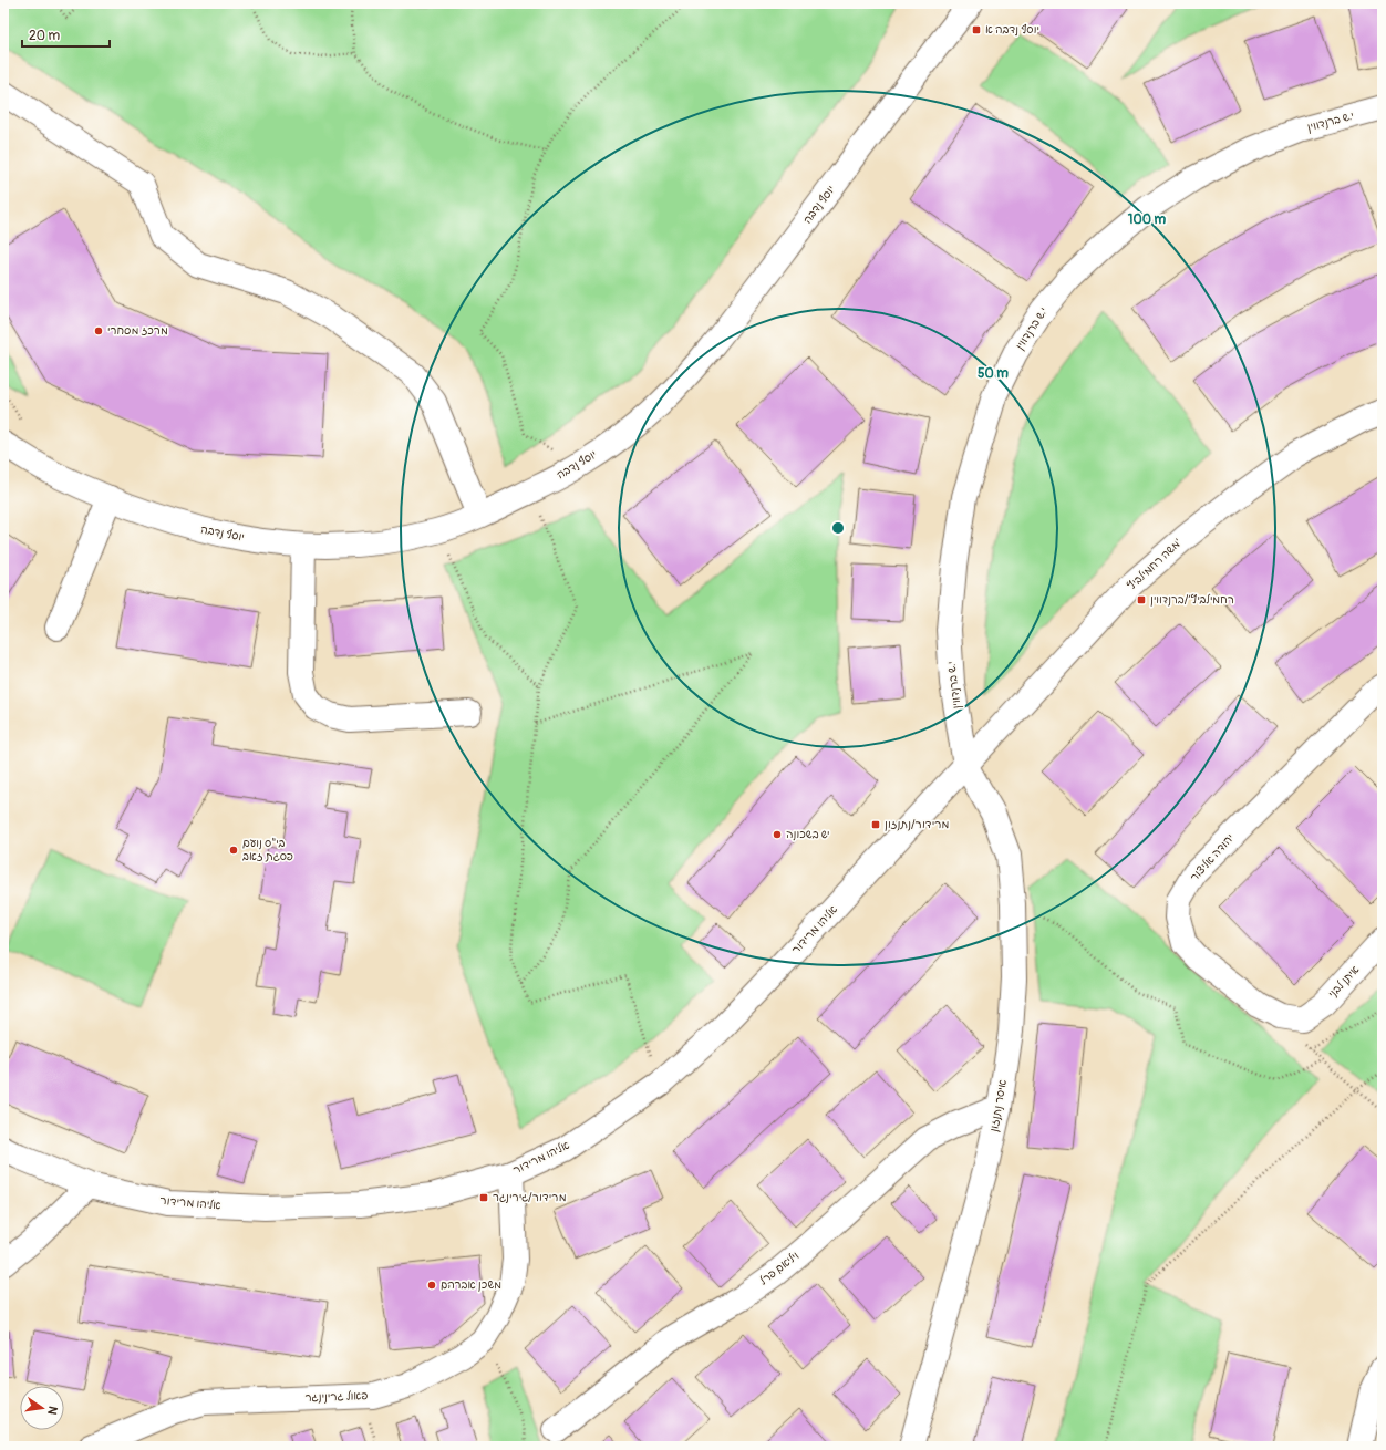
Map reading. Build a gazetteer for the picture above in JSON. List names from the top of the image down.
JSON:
{
  "streets": {
    "street": [
      "י.ש ברנדווין",
      "יוסף נדבה",
      "משה רחמילביץ'",
      "יהודה אליצור",
      "אליהו מרידור",
      "איתן לבני",
      "איסר נתנזון",
      "ויליאם פרל",
      "פאול גרינינגר"
    ]
  },
  "crossings": [
    ["י.ש ברנדווין", "משה רחמילביץ'"],
    ["י.ש ברנדווין", "אליהו מרידור"],
    ["י.ש ברנדווין", "איסר נתנזון"],
    ["משה רחמילביץ'", "אליהו מרידור"],
    ["משה רחמילביץ'", "איסר נתנזון"],
    ["יהודה אליצור", "איתן לבני"],
    ["אליהו מרידור", "איסר נתנזון"],
    ["אליהו מרידור", "פאול גרינינגר"],
    ["איסר נתנזון", "ויליאם פרל"]
  ],
  "places": {
    "transit": [
      "יוסף נדבה א",
      "רחמילביץ׳/ברנדווין",
      "מרידור/נתנזון",
      "מרידור/גירינגר"
    ],
    "other": [
      "מרכז מסחרי",
      "יש בשכונה",
      "בי\"ס נועם פסגת זאב",
      "משכן אברהם"
    ]
  },
  "scale_bar": "20 m",
  "north": "right",
  "rings": ["100 m", "50 m"]
}
